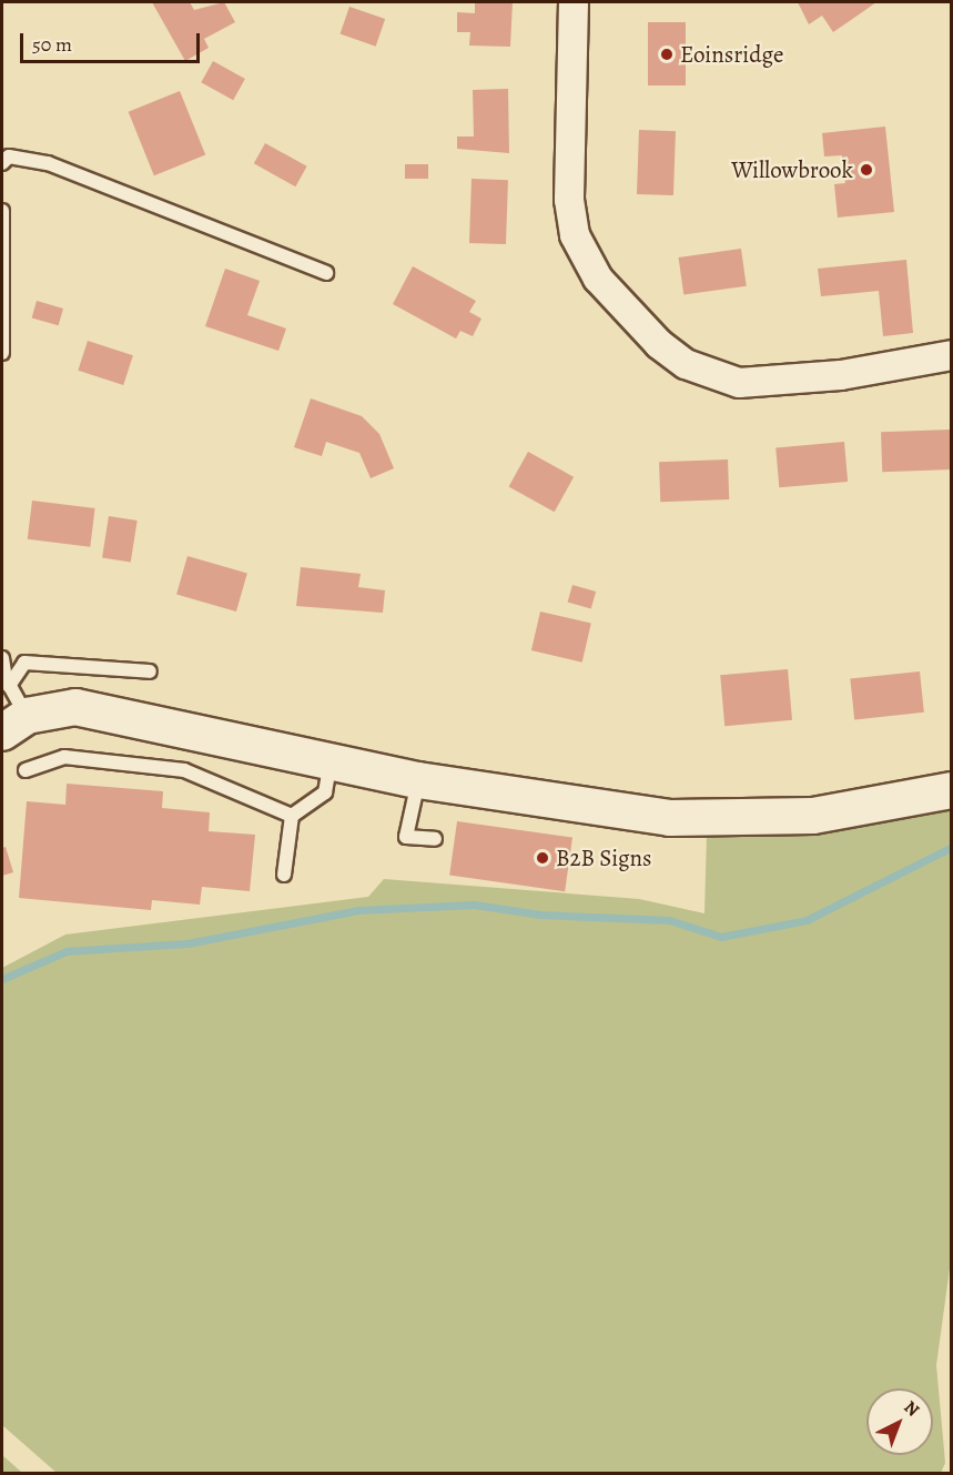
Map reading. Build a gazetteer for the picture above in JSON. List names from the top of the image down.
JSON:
{
  "places": ["Eoinsridge", "Willowbrook", "B2B Signs"],
  "scale_bar": "50 m",
  "north": "top right"
}
